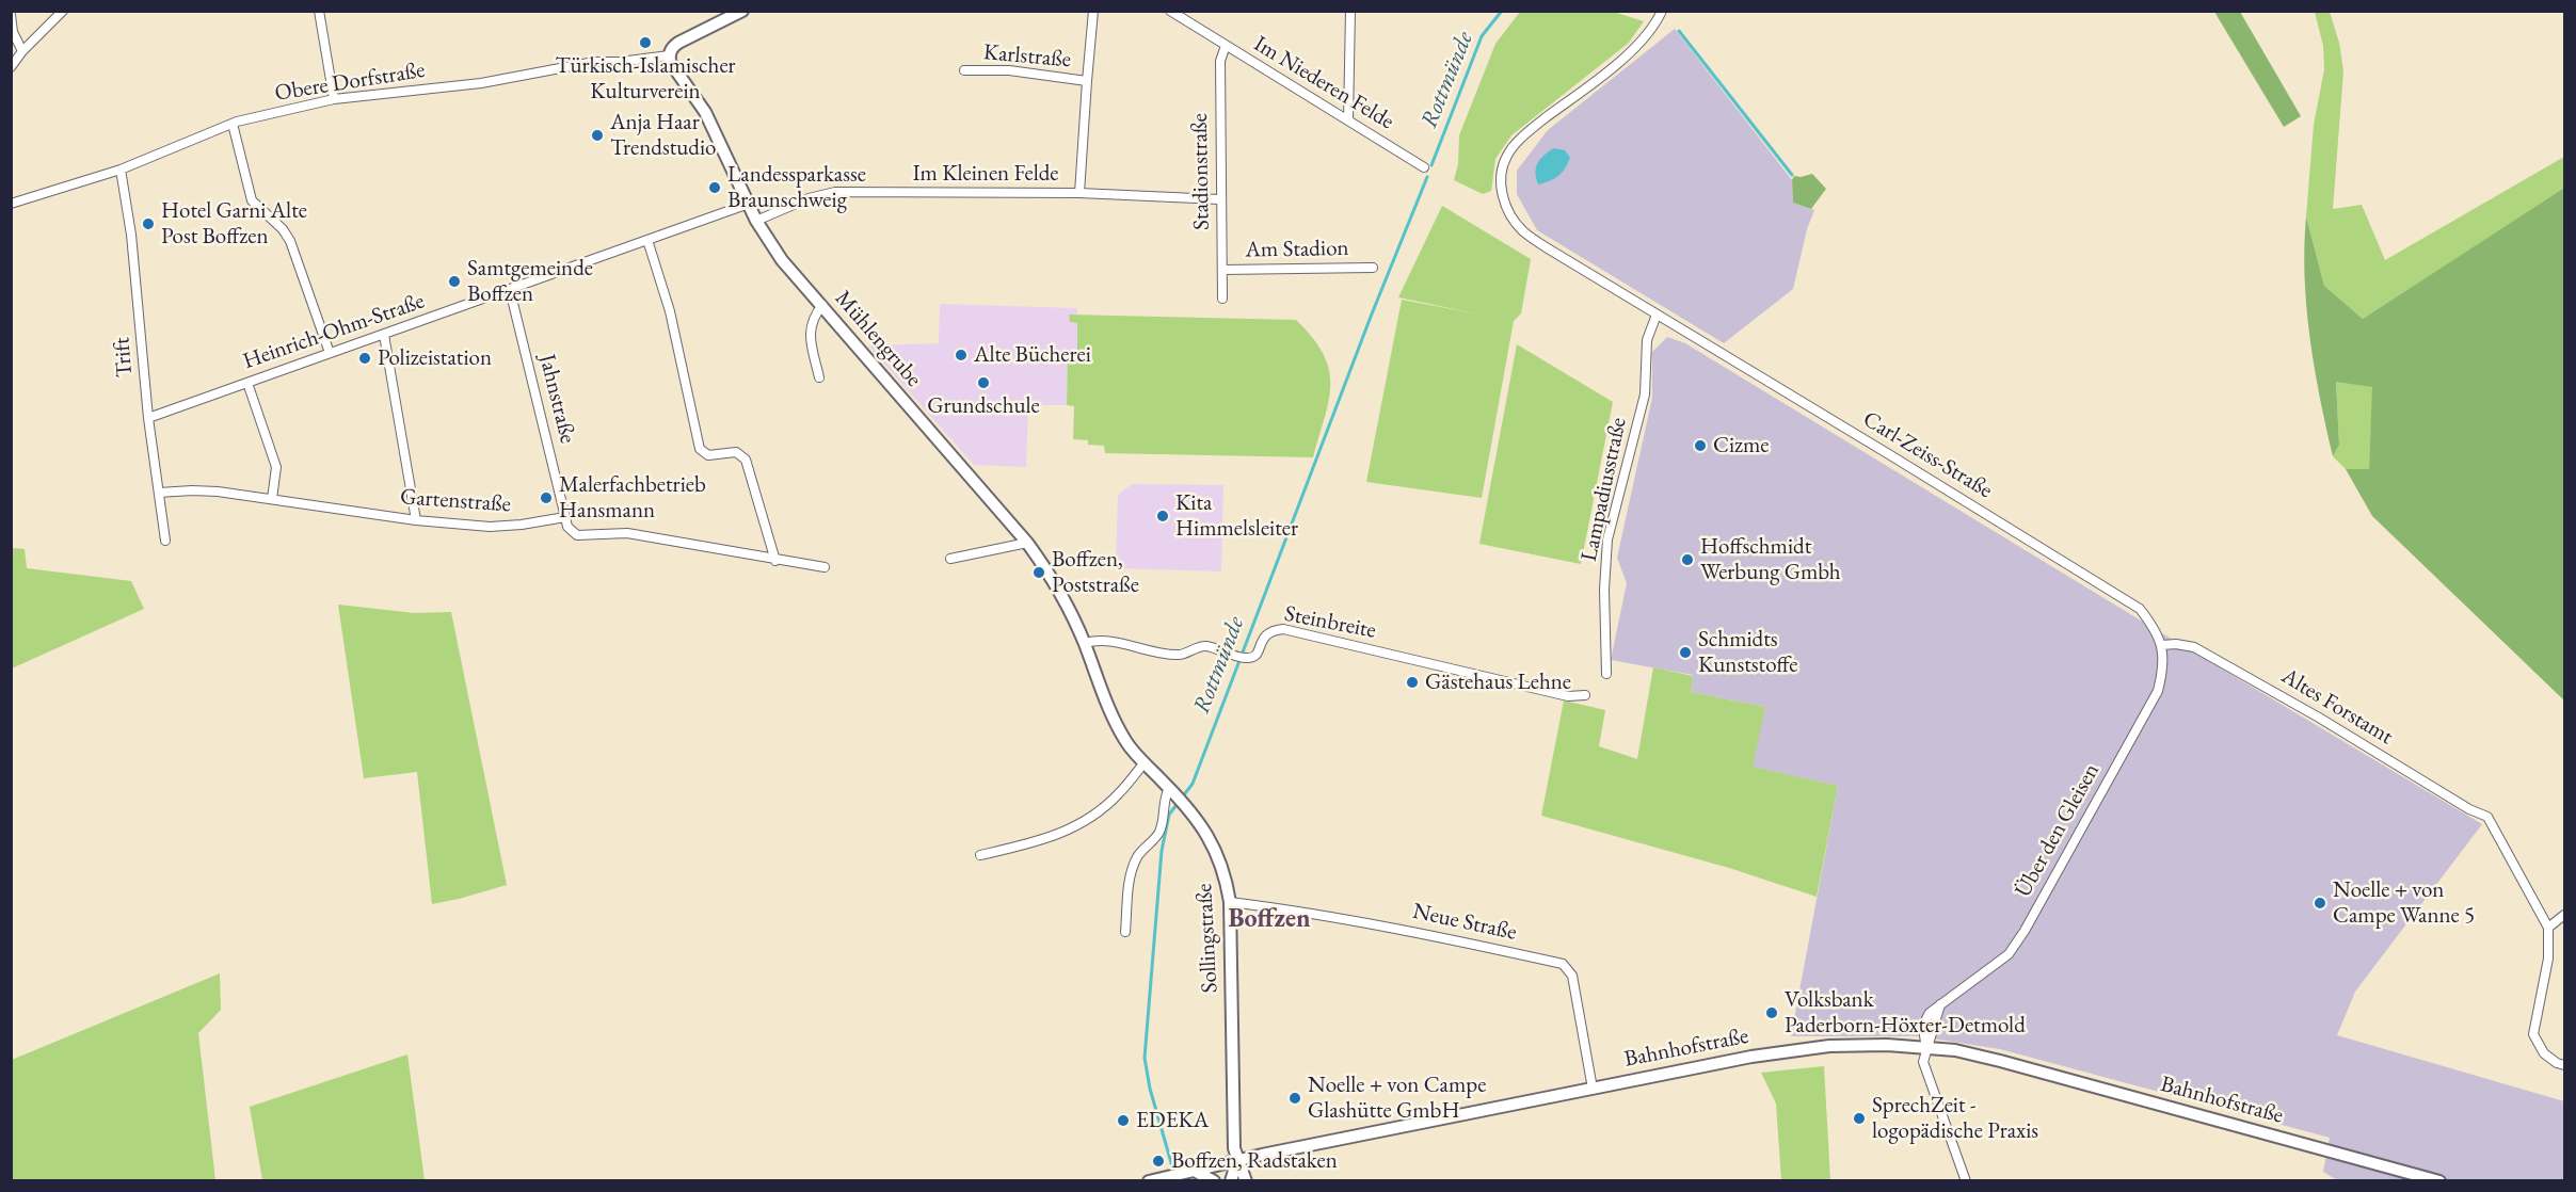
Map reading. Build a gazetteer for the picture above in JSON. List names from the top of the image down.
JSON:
{
  "streets": {
    "main road": ["Mühlengrube", "Sollingstraße", "Bahnhofstraße"],
    "street": [
      "Karlstraße",
      "Obere Dorfstraße",
      "Im Niederen Felde",
      "Stadionstraße",
      "Im Kleinen Felde",
      "Am Stadion",
      "Heinrich-Ohm-Straße",
      "Trift",
      "Jahnstraße",
      "Carl-Zeiss-Straße",
      "Lampadiusstraße",
      "Gartenstraße",
      "Steinbreite",
      "Altes Forstamt",
      "Über den Gleisen",
      "Neue Straße"
    ]
  },
  "crossings": [
    ["Obere Dorfstraße", "Mühlengrube"],
    ["Obere Dorfstraße", "Trift"],
    ["Im Niederen Felde", "Stadionstraße"],
    ["Stadionstraße", "Im Kleinen Felde"],
    ["Stadionstraße", "Am Stadion"],
    ["Im Kleinen Felde", "Mühlengrube"],
    ["Heinrich-Ohm-Straße", "Mühlengrube"],
    ["Heinrich-Ohm-Straße", "Trift"],
    ["Heinrich-Ohm-Straße", "Jahnstraße"],
    ["Mühlengrube", "Steinbreite"],
    ["Mühlengrube", "Sollingstraße"],
    ["Trift", "Gartenstraße"],
    ["Jahnstraße", "Gartenstraße"],
    ["Carl-Zeiss-Straße", "Lampadiusstraße"],
    ["Carl-Zeiss-Straße", "Altes Forstamt"],
    ["Carl-Zeiss-Straße", "Über den Gleisen"],
    ["Altes Forstamt", "Über den Gleisen"],
    ["Über den Gleisen", "Bahnhofstraße"],
    ["Neue Straße", "Sollingstraße"],
    ["Neue Straße", "Bahnhofstraße"],
    ["Sollingstraße", "Bahnhofstraße"]
  ],
  "districts": ["Boffzen"],
  "water": ["Rottmünde"],
  "places": [
    "Türkisch-Islamischer Kulturverein",
    "Anja Haar Trendstudio",
    "Landessparkasse Braunschweig",
    "Hotel Garni Alte Post Boffzen",
    "Samtgemeinde Boffzen",
    "Alte Bücherei",
    "Polizeistation",
    "Grundschule",
    "Cizme",
    "Malerfachbetrieb Hansmann",
    "Kita Himmelsleiter",
    "Hoffschmidt Werbung Gmbh",
    "Boffzen, Poststraße",
    "Schmidts Kunststoffe",
    "Gästehaus Lehne",
    "Noelle + von Campe Wanne 5",
    "Volksbank Paderborn-Höxter-Detmold",
    "Noelle + von Campe Glashütte GmbH",
    "SprechZeit - logopädische Praxis",
    "EDEKA",
    "Boffzen, Radstaken"
  ]
}
